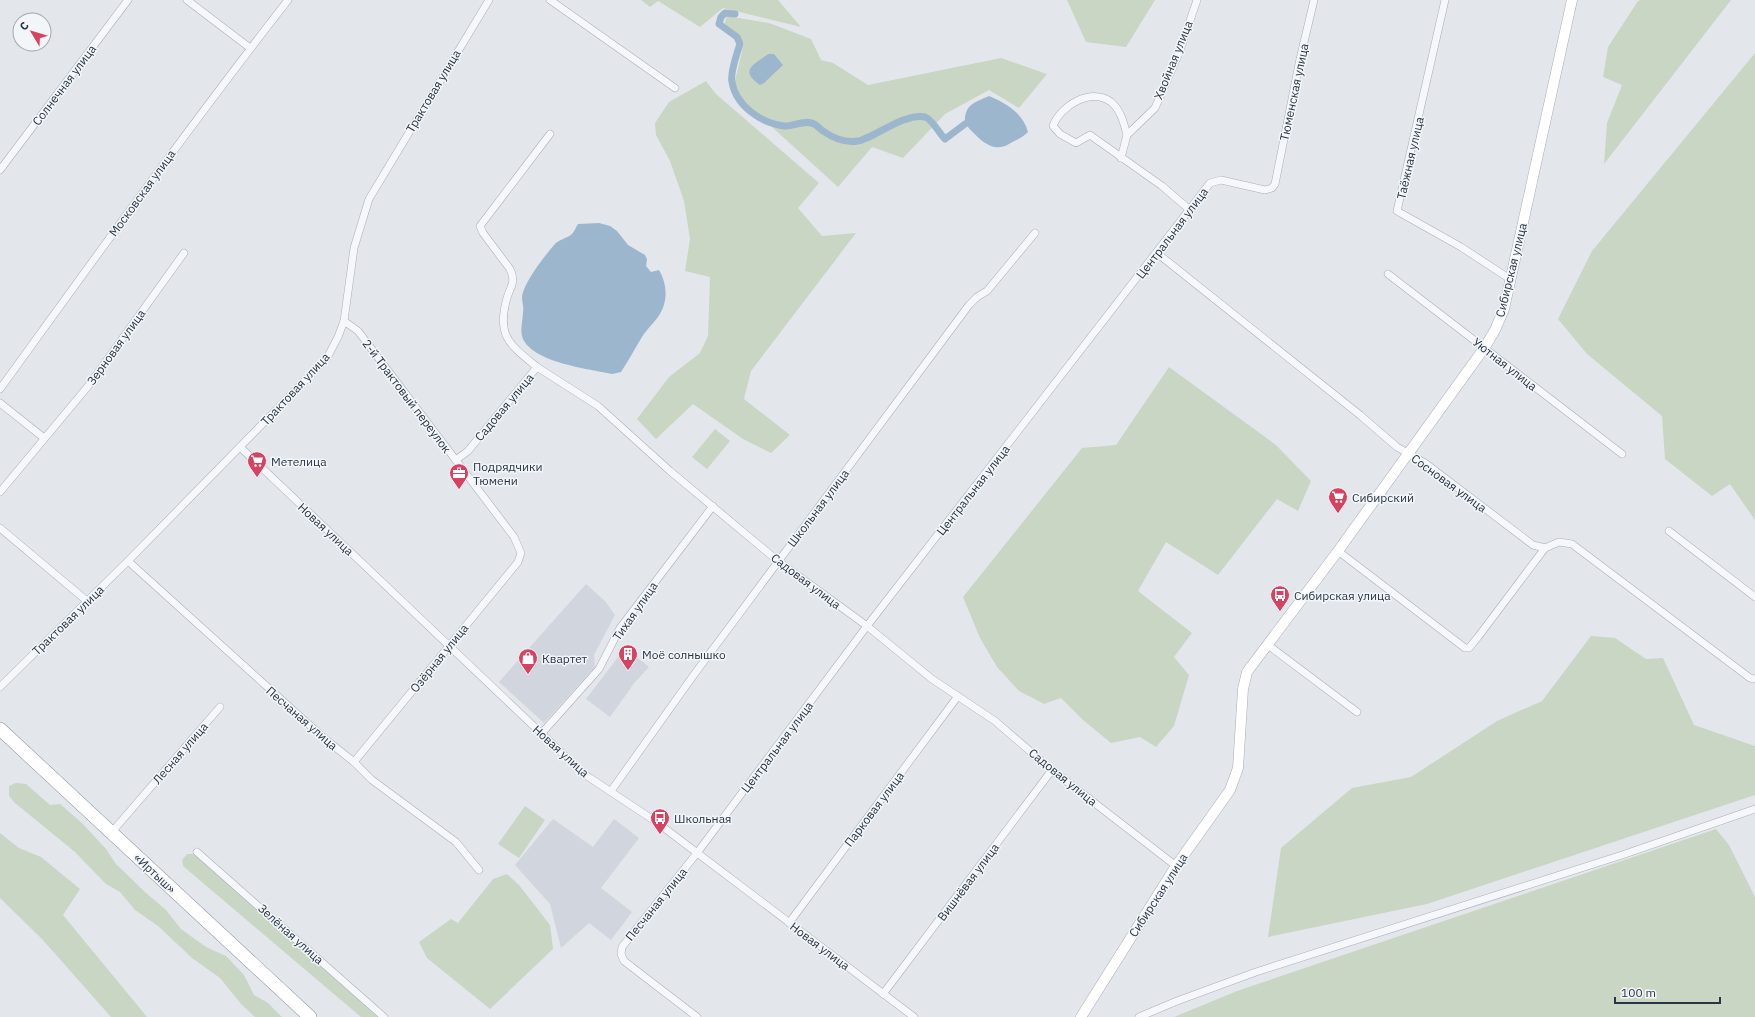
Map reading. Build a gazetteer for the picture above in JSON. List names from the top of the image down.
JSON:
{
  "streets": {
    "highway": ["«Иртыш»"],
    "street": [
      "Хвойная улица",
      "Солнечная улица",
      "Трактовая улица",
      "Тюменская улица",
      "Таёжная улица",
      "Московская улица",
      "Центральная улица",
      "Сибирская улица",
      "Зерновая улица",
      "Уютная улица",
      "2-й Трактовый переулок",
      "Садовая улица",
      "Сосновая улица",
      "Школьная улица",
      "Новая улица",
      "Тихая улица",
      "Озёрная улица",
      "Песчаная улица",
      "Лесная улица",
      "Парковая улица",
      "Вишнёвая улица",
      "Зелёная улица"
    ]
  },
  "crossings": [
    ["Трактовая улица", "2-й Трактовый переулок"],
    ["Трактовая улица", "Новая улица"],
    ["Трактовая улица", "Песчаная улица"],
    ["Тюменская улица", "Центральная улица"],
    ["Таёжная улица", "Сибирская улица"],
    ["Центральная улица", "Садовая улица"],
    ["Центральная улица", "Сосновая улица"],
    ["Центральная улица", "Новая улица"],
    ["Центральная улица", "Песчаная улица"],
    ["Сибирская улица", "Уютная улица"],
    ["Сибирская улица", "Садовая улица"],
    ["Сибирская улица", "Сосновая улица"],
    ["2-й Трактовый переулок", "Садовая улица"],
    ["2-й Трактовый переулок", "Озёрная улица"],
    ["Садовая улица", "Школьная улица"],
    ["Садовая улица", "Тихая улица"],
    ["Садовая улица", "Парковая улица"],
    ["Садовая улица", "Вишнёвая улица"],
    ["Школьная улица", "Новая улица"],
    ["Новая улица", "Тихая улица"],
    ["Новая улица", "Озёрная улица"],
    ["Новая улица", "Песчаная улица"],
    ["Новая улица", "Парковая улица"],
    ["Новая улица", "Вишнёвая улица"],
    ["Озёрная улица", "Песчаная улица"],
    ["Лесная улица", "«Иртыш»"]
  ],
  "places": {
    "supermarket": ["Метелица", "Сибирский"],
    "office": ["Подрядчики Тюмени"],
    "bus stop": ["Сибирская улица", "Школьная"],
    "building": ["Моё солнышко"],
    "shop": ["Квартет"]
  },
  "scale_bar": "100 m",
  "north": "top left"
}
